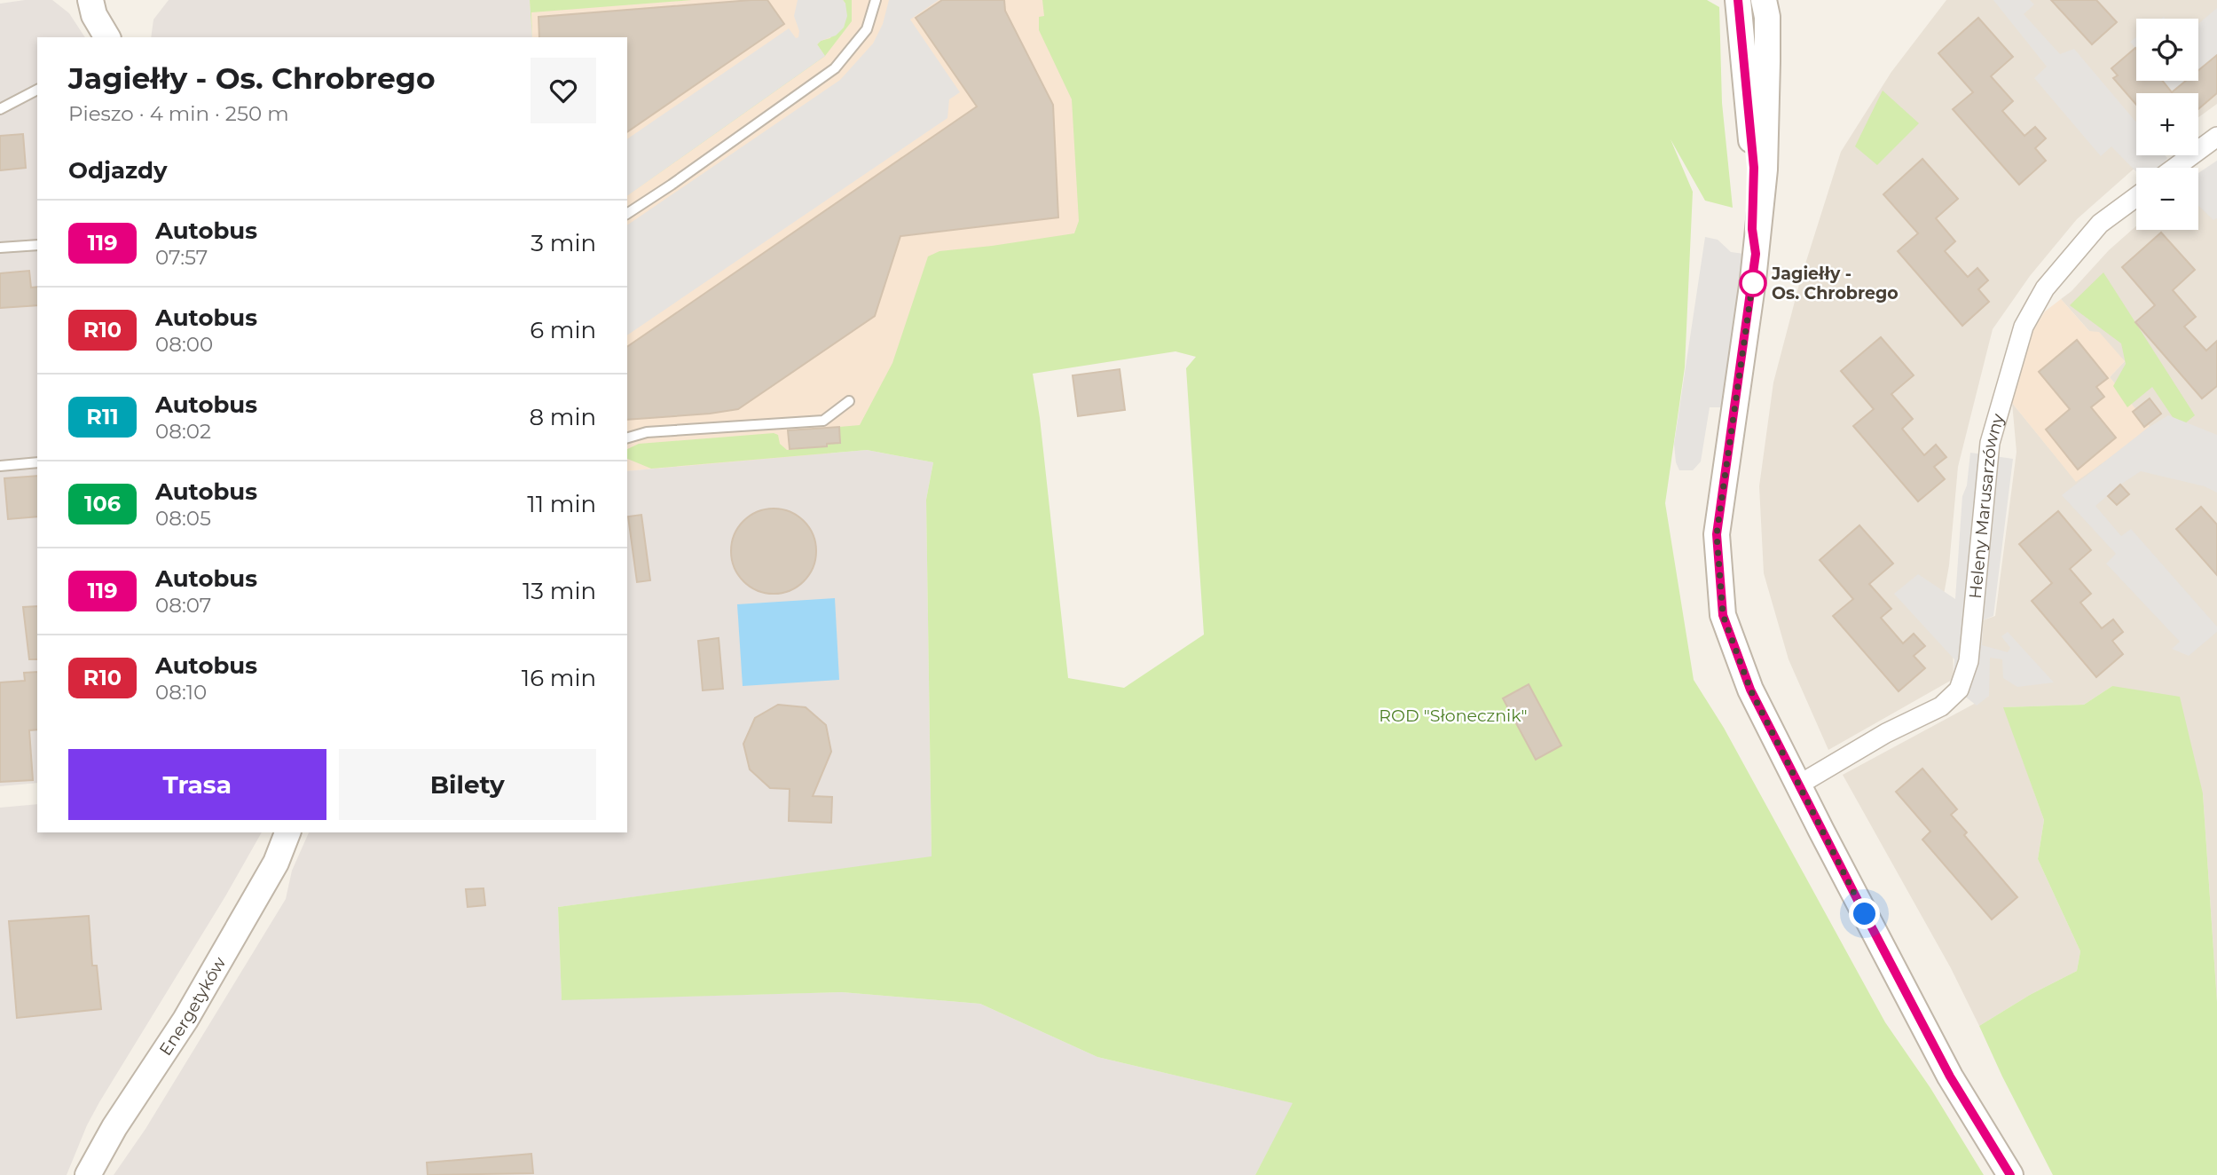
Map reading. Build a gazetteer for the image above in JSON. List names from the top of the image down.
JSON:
{
  "streets": {
    "street": ["Heleny Marusarzówny", "Energetyków"]
  },
  "parks": ["ROD \"Słonecznik\""],
  "places": ["Jagiełły - Os. Chrobrego"],
  "lines": ["bus line 119"],
  "page": {
    "map_buttons": ["+", "−"],
    "heading": [
      ["Jagiełły - Os. Chrobrego", "Pieszo · 4 min · 250 m"],
      "Odjazdy"
    ],
    "list": [
      {
        "mark": "119",
        "name": "Autobus",
        "note": "07:57",
        "value": "3 min"
      },
      {
        "mark": "R10",
        "name": "Autobus",
        "note": "08:00",
        "value": "6 min"
      },
      {
        "mark": "R11",
        "name": "Autobus",
        "note": "08:02",
        "value": "8 min"
      },
      {
        "mark": "106",
        "name": "Autobus",
        "note": "08:05",
        "value": "11 min"
      },
      {
        "mark": "119",
        "name": "Autobus",
        "note": "08:07",
        "value": "13 min"
      },
      {
        "mark": "R10",
        "name": "Autobus",
        "note": "08:10",
        "value": "16 min"
      }
    ],
    "buttons": ["Trasa", "Bilety"]
  }
}
